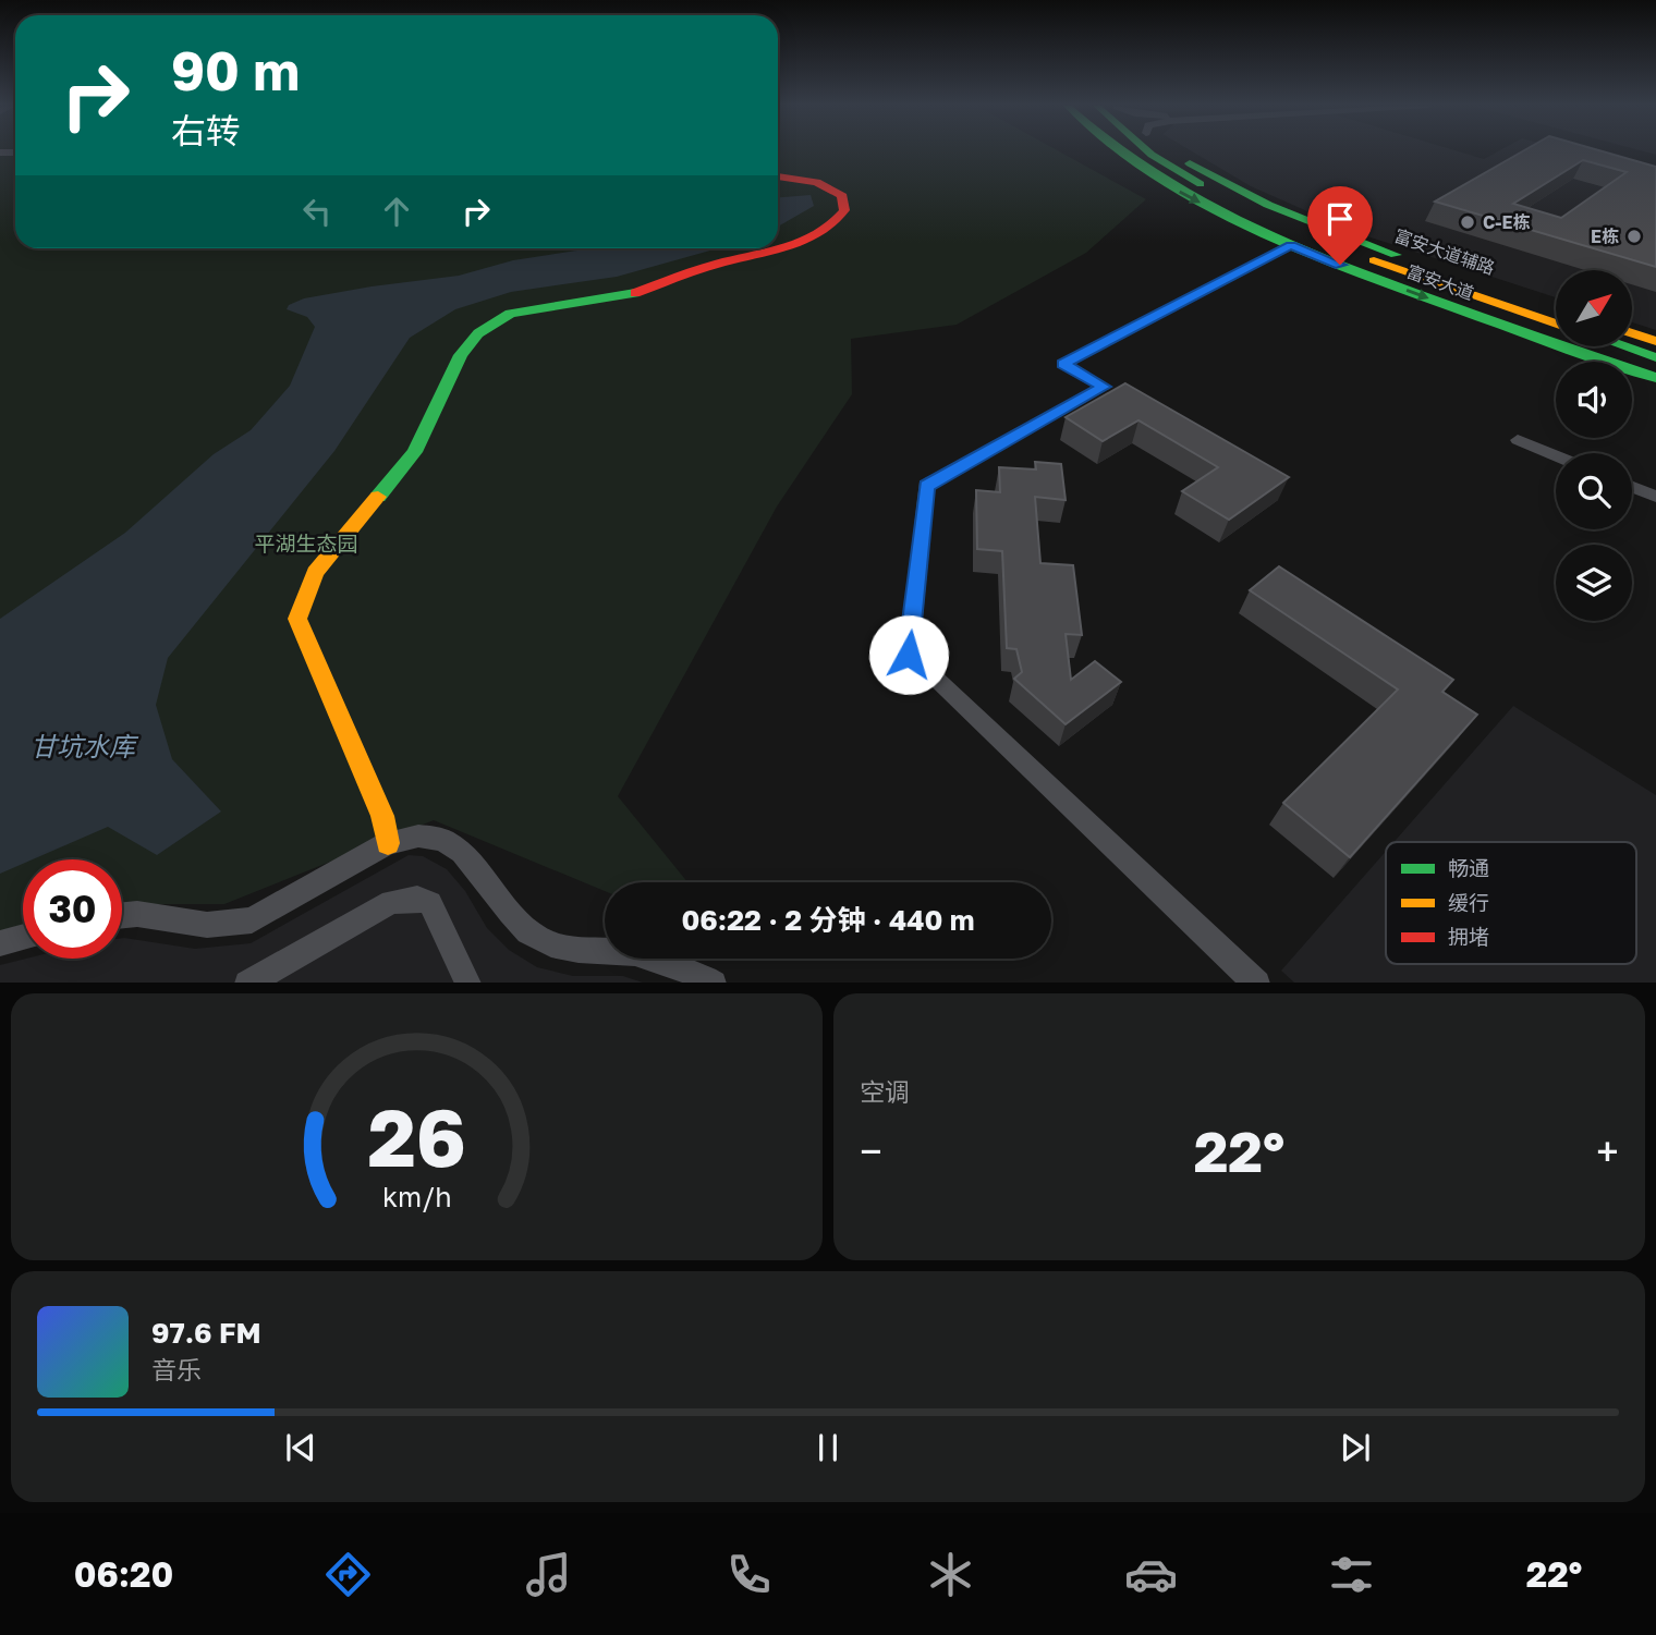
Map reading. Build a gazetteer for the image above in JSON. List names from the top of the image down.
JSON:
{
  "streets": {
    "main road": ["富安大道辅路", "富安大道"]
  },
  "water": ["甘坑水库"],
  "parks": ["平湖生态园"],
  "places": ["C-E栋", "E栋"],
  "legend": ["畅通", "缓行", "拥堵"],
  "north": "top right",
  "page": {
    "turn": ["90 m", "右转"],
    "limit": "30",
    "trip": "06:22 · 2 分钟 · 440 m",
    "tile": "空调",
    "heat": ["−", "22°", "+"],
    "song": ["97.6 FM", "音乐"],
    "tabs": ["06:20", "22°"],
    "gauge": ["26", "km/h"]
  }
}
